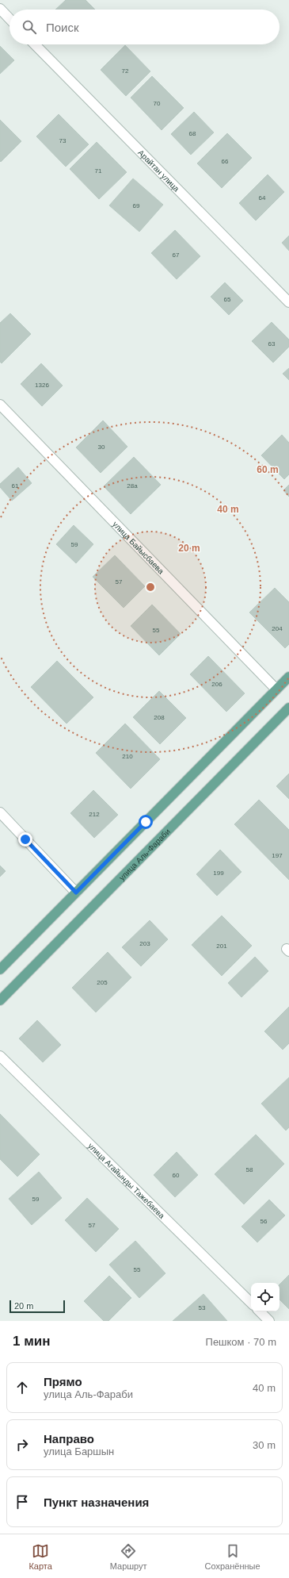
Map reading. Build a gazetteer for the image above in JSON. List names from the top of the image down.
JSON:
{
  "streets": {
    "main road": ["улица Аль-Фараби"],
    "street": ["Арайтан улица", "улица Байысбаева", "улица Агайынды Тажебаева"]
  },
  "house_numbers": [
    "72",
    "70",
    "68",
    "73",
    "66",
    "71",
    "64",
    "69",
    "67",
    "65",
    "63",
    "1326",
    "30",
    "61",
    "28а",
    "59",
    "57",
    "204",
    "55",
    "206",
    "208",
    "210",
    "212",
    "197",
    "199",
    "203",
    "201",
    "205",
    "58",
    "60",
    "59",
    "56",
    "57",
    "55",
    "53"
  ],
  "scale_bar": "20 m",
  "page": {
    "search": "Поиск",
    "scale": "20 m",
    "heading": ["1 мин", "Пешком · 70 m"],
    "list": [
      ["Прямо", "улица Аль-Фараби", "40 m"],
      ["Направо", "улица Баршын", "30 m"],
      "Пункт назначения"
    ],
    "nav": ["Карта", "Маршрут", "Сохранённые"]
  },
  "rings": ["60 m", "40 m", "20 m"]
}
